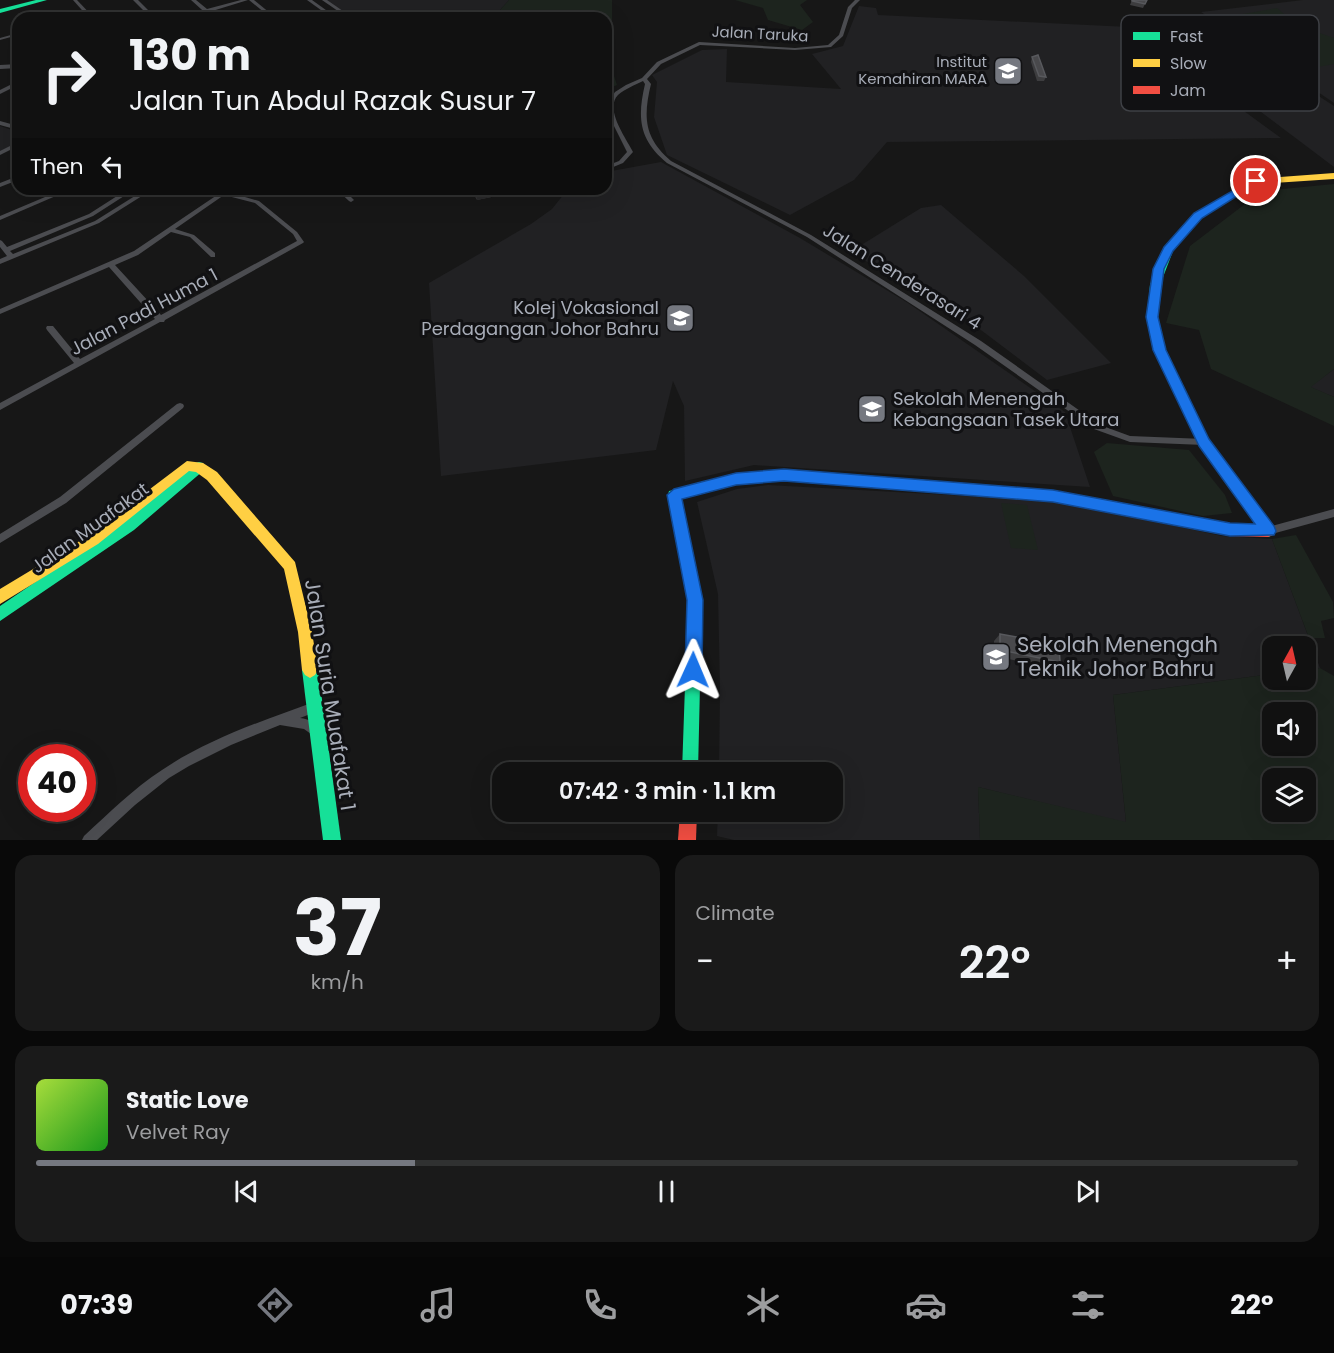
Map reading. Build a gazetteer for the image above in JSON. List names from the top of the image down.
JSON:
{
  "streets": {
    "street": [
      "Jalan Taruka",
      "Jalan Cenderasari 4",
      "Jalan Padi Huma 1",
      "Jalan Muafakat",
      "Jalan Suria Muafakat 1"
    ]
  },
  "crossings": [
    ["Jalan Taruka", "Jalan Cenderasari 4"],
    ["Jalan Muafakat", "Jalan Suria Muafakat 1"]
  ],
  "places": {
    "school or university": [
      "Institut Kemahiran MARA",
      "Kolej Vokasional Perdagangan Johor Bahru",
      "Sekolah Menengah Kebangsaan Tasek Utara",
      "Sekolah Menengah Teknik Johor Bahru"
    ]
  },
  "legend": ["Fast", "Slow", "Jam"],
  "north": "top",
  "page": {
    "turn": ["130 m", "Jalan Tun Abdul Razak Susur 7"],
    "then": "Then",
    "limit": "40",
    "trip": "07:42 · 3 min · 1.1 km",
    "tile": [
      ["37", "km/h"],
      "Climate"
    ],
    "heat": ["−", "22°", "+"],
    "song": ["Static Love", "Velvet Ray"],
    "tabs": ["07:39", "22°"]
  }
}
